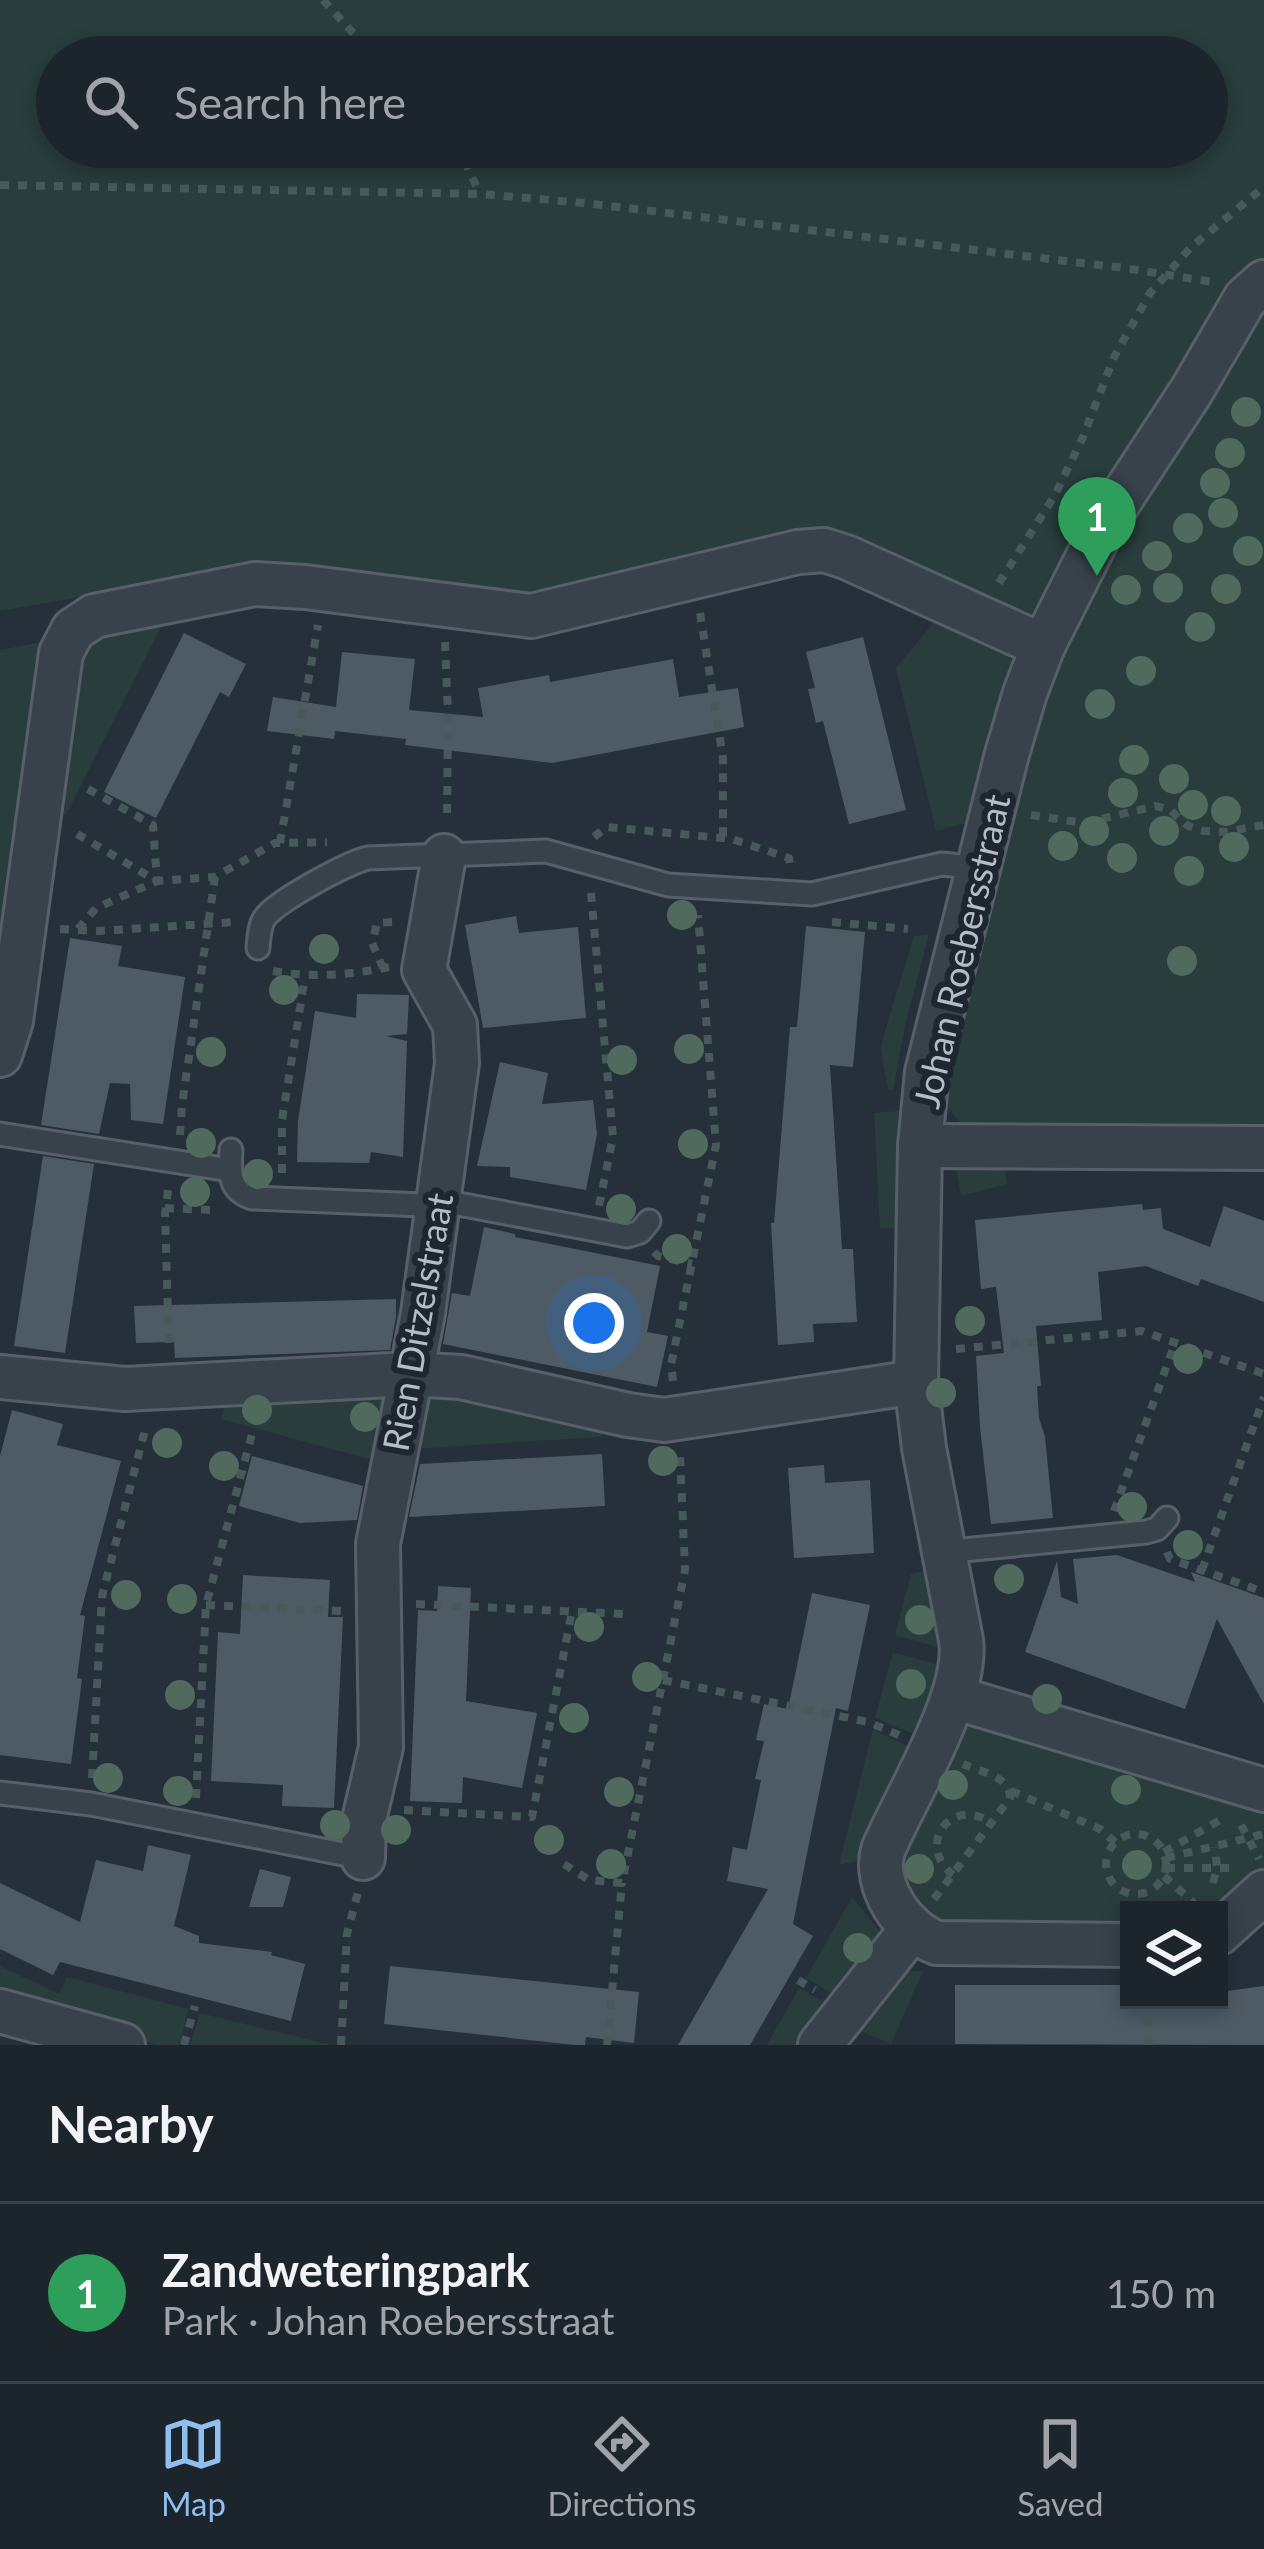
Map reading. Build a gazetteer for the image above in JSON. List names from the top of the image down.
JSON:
{
  "streets": {
    "street": ["Johan Roebersstraat", "Rien Ditzelstraat"]
  },
  "page": {
    "search": "Search here",
    "pins": "1",
    "heading": "Nearby",
    "list": [
      {
        "mark": "1",
        "name": "Zandweteringpark",
        "note": "Park · Johan Roebersstraat",
        "value": "150 m"
      }
    ],
    "nav": ["Map", "Directions", "Saved"]
  }
}
